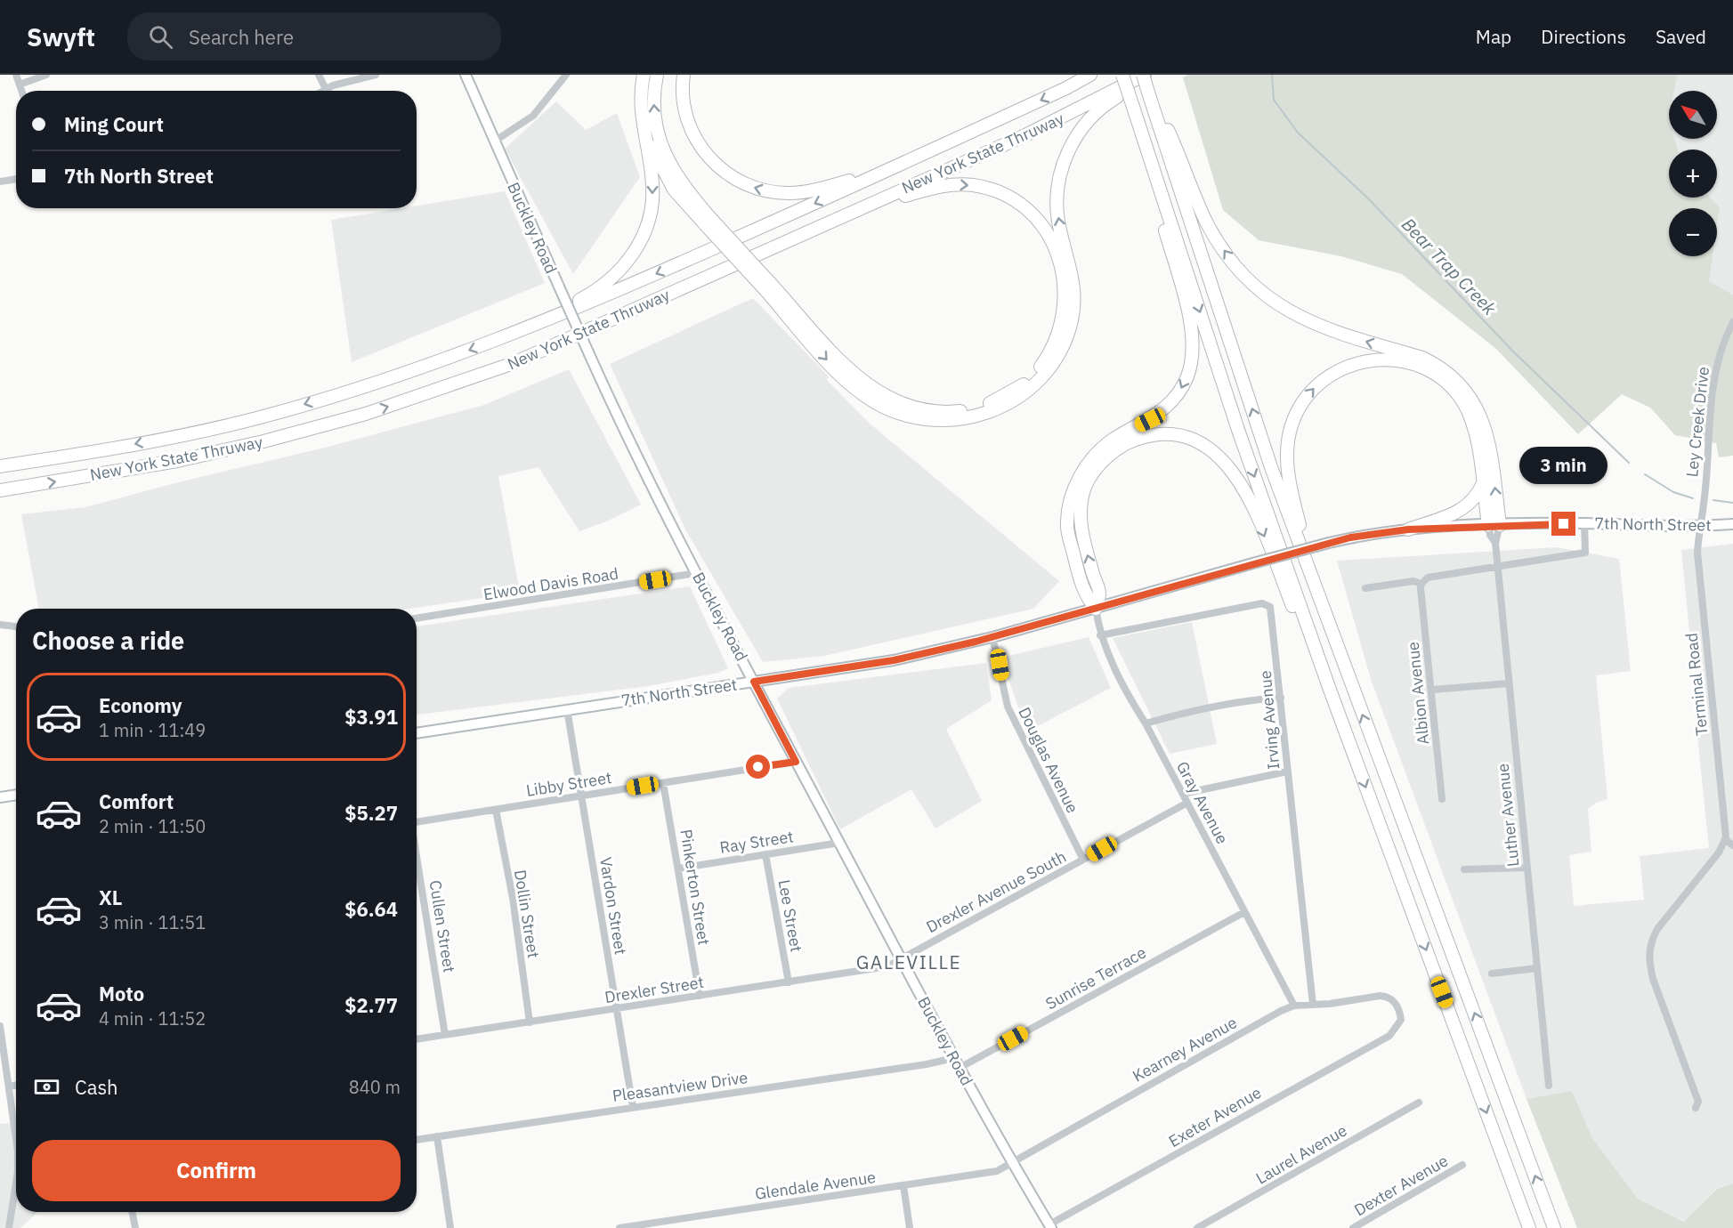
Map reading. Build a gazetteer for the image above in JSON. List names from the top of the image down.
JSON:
{
  "streets": {
    "highway": ["New York State Thruway"],
    "street": [
      "Buckley Road",
      "Ley Creek Drive",
      "7th North Street",
      "Elwood Davis Road",
      "Terminal Road",
      "Albion Avenue",
      "Irving Avenue",
      "Douglas Avenue",
      "Libby Street",
      "Gray Avenue",
      "Luther Avenue",
      "Ray Street",
      "Pinkerton Street",
      "Drexler Avenue South",
      "Vardon Street",
      "Dollin Street",
      "Lee Street",
      "Cullen Street",
      "Sunrise Terrace",
      "Drexler Street",
      "Kearney Avenue",
      "Pleasantview Drive",
      "Exeter Avenue",
      "Laurel Avenue",
      "Glendale Avenue",
      "Dexter Avenue"
    ]
  },
  "crossings": [
    ["Buckley Road", "7th North Street"],
    ["Buckley Road", "Elwood Davis Road"],
    ["Buckley Road", "Libby Street"],
    ["Buckley Road", "Ray Street"],
    ["Buckley Road", "Drexler Avenue South"],
    ["Buckley Road", "Sunrise Terrace"],
    ["Buckley Road", "Drexler Street"],
    ["Buckley Road", "Kearney Avenue"],
    ["Buckley Road", "Pleasantview Drive"],
    ["Buckley Road", "Exeter Avenue"],
    ["Buckley Road", "Glendale Avenue"],
    ["Ley Creek Drive", "7th North Street"],
    ["Ley Creek Drive", "Terminal Road"],
    ["7th North Street", "Terminal Road"],
    ["7th North Street", "Douglas Avenue"],
    ["7th North Street", "Gray Avenue"],
    ["7th North Street", "Luther Avenue"],
    ["7th North Street", "Vardon Street"],
    ["Irving Avenue", "Gray Avenue"],
    ["Irving Avenue", "Kearney Avenue"],
    ["Douglas Avenue", "Drexler Avenue South"],
    ["Libby Street", "Pinkerton Street"],
    ["Libby Street", "Vardon Street"],
    ["Libby Street", "Dollin Street"],
    ["Gray Avenue", "Drexler Avenue South"],
    ["Gray Avenue", "Sunrise Terrace"],
    ["Gray Avenue", "Kearney Avenue"],
    ["Ray Street", "Pinkerton Street"],
    ["Ray Street", "Lee Street"],
    ["Pinkerton Street", "Drexler Street"],
    ["Drexler Avenue South", "Drexler Street"],
    ["Vardon Street", "Drexler Street"],
    ["Vardon Street", "Pleasantview Drive"],
    ["Dollin Street", "Drexler Street"],
    ["Lee Street", "Drexler Street"],
    ["Cullen Street", "Drexler Street"],
    ["Kearney Avenue", "Exeter Avenue"],
    ["Kearney Avenue", "Glendale Avenue"]
  ],
  "districts": ["GALEVILLE"],
  "water": ["Bear Trap Creek"],
  "north": "top left",
  "page": {
    "header": "Swyft",
    "search": "Search here",
    "nav": ["Map", "Directions", "Saved"],
    "map_buttons": ["+", "−"],
    "banner": ["Ming Court", "7th North Street"],
    "bubble": "3 min",
    "heading": "Choose a ride",
    "list": [
      {
        "name": "Economy",
        "note": "1 min · 11:49",
        "value": "$3.91"
      },
      {
        "name": "Comfort",
        "note": "2 min · 11:50",
        "value": "$5.27"
      },
      {
        "name": "XL",
        "note": "3 min · 11:51",
        "value": "$6.64"
      },
      {
        "name": "Moto",
        "note": "4 min · 11:52",
        "value": "$2.77"
      }
    ],
    "pay": ["Cash", "840 m"],
    "buttons": "Confirm"
  }
}
